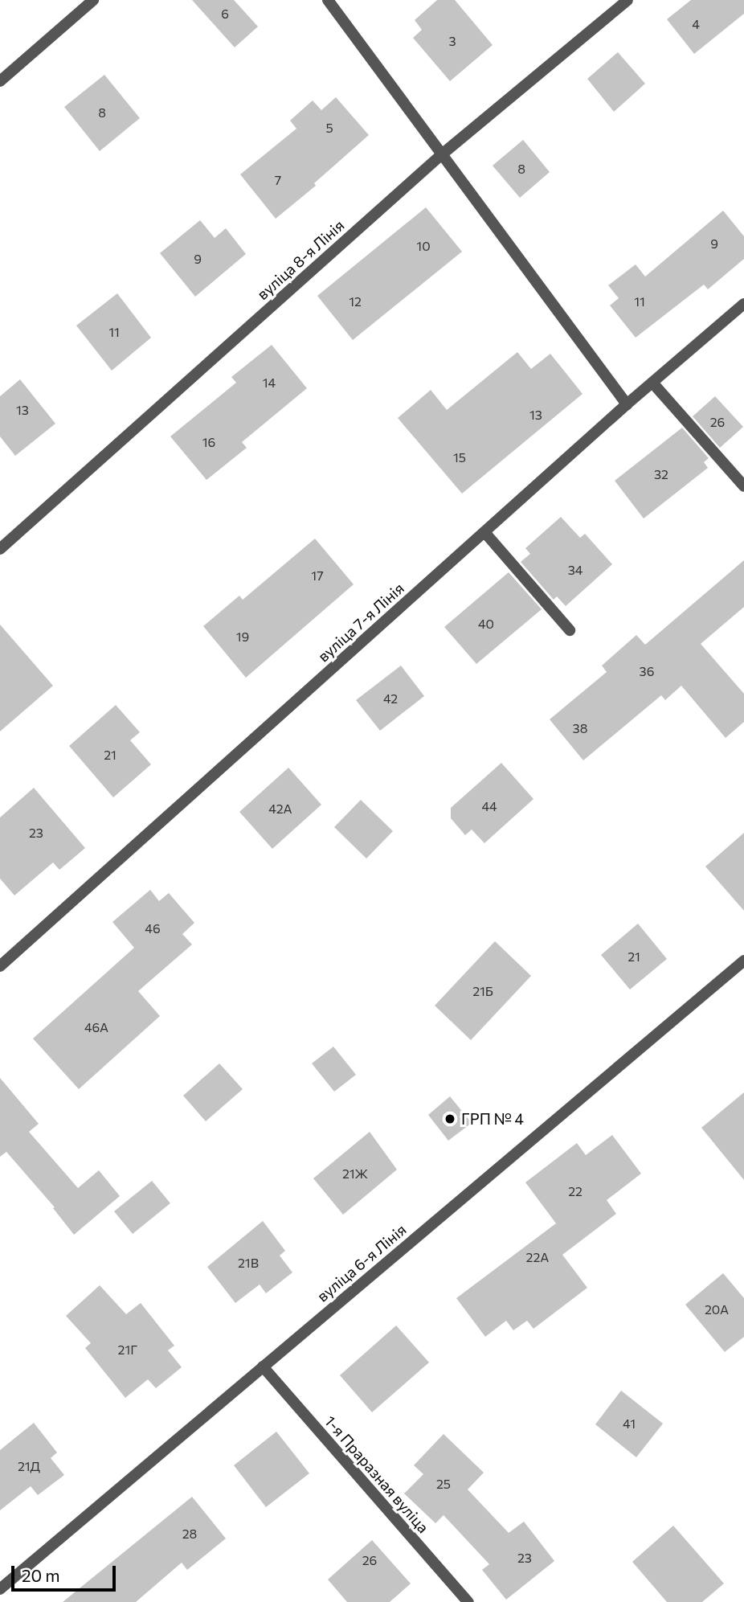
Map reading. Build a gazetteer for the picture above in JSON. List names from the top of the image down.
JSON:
{
  "streets": {
    "street": [
      "вуліца 8-я Лінія",
      "вуліца 7-я Лінія",
      "вуліца 6-я Лінія",
      "1-я Праразная вуліца"
    ]
  },
  "crossings": [
    ["вуліца 6-я Лінія", "1-я Праразная вуліца"]
  ],
  "places": ["ГРП № 4"],
  "house_numbers": [
    "6",
    "4",
    "3",
    "8",
    "5",
    "8",
    "7",
    "9",
    "10",
    "9",
    "12",
    "11",
    "11",
    "14",
    "13",
    "13",
    "26",
    "16",
    "15",
    "32",
    "34",
    "17",
    "40",
    "19",
    "36",
    "42",
    "38",
    "21",
    "44",
    "42А",
    "23",
    "46",
    "21",
    "21Б",
    "46А",
    "21Ж",
    "22",
    "22А",
    "21В",
    "20А",
    "21Г",
    "41",
    "21Д",
    "25",
    "28",
    "23",
    "26"
  ],
  "scale_bar": "20 m"
}
